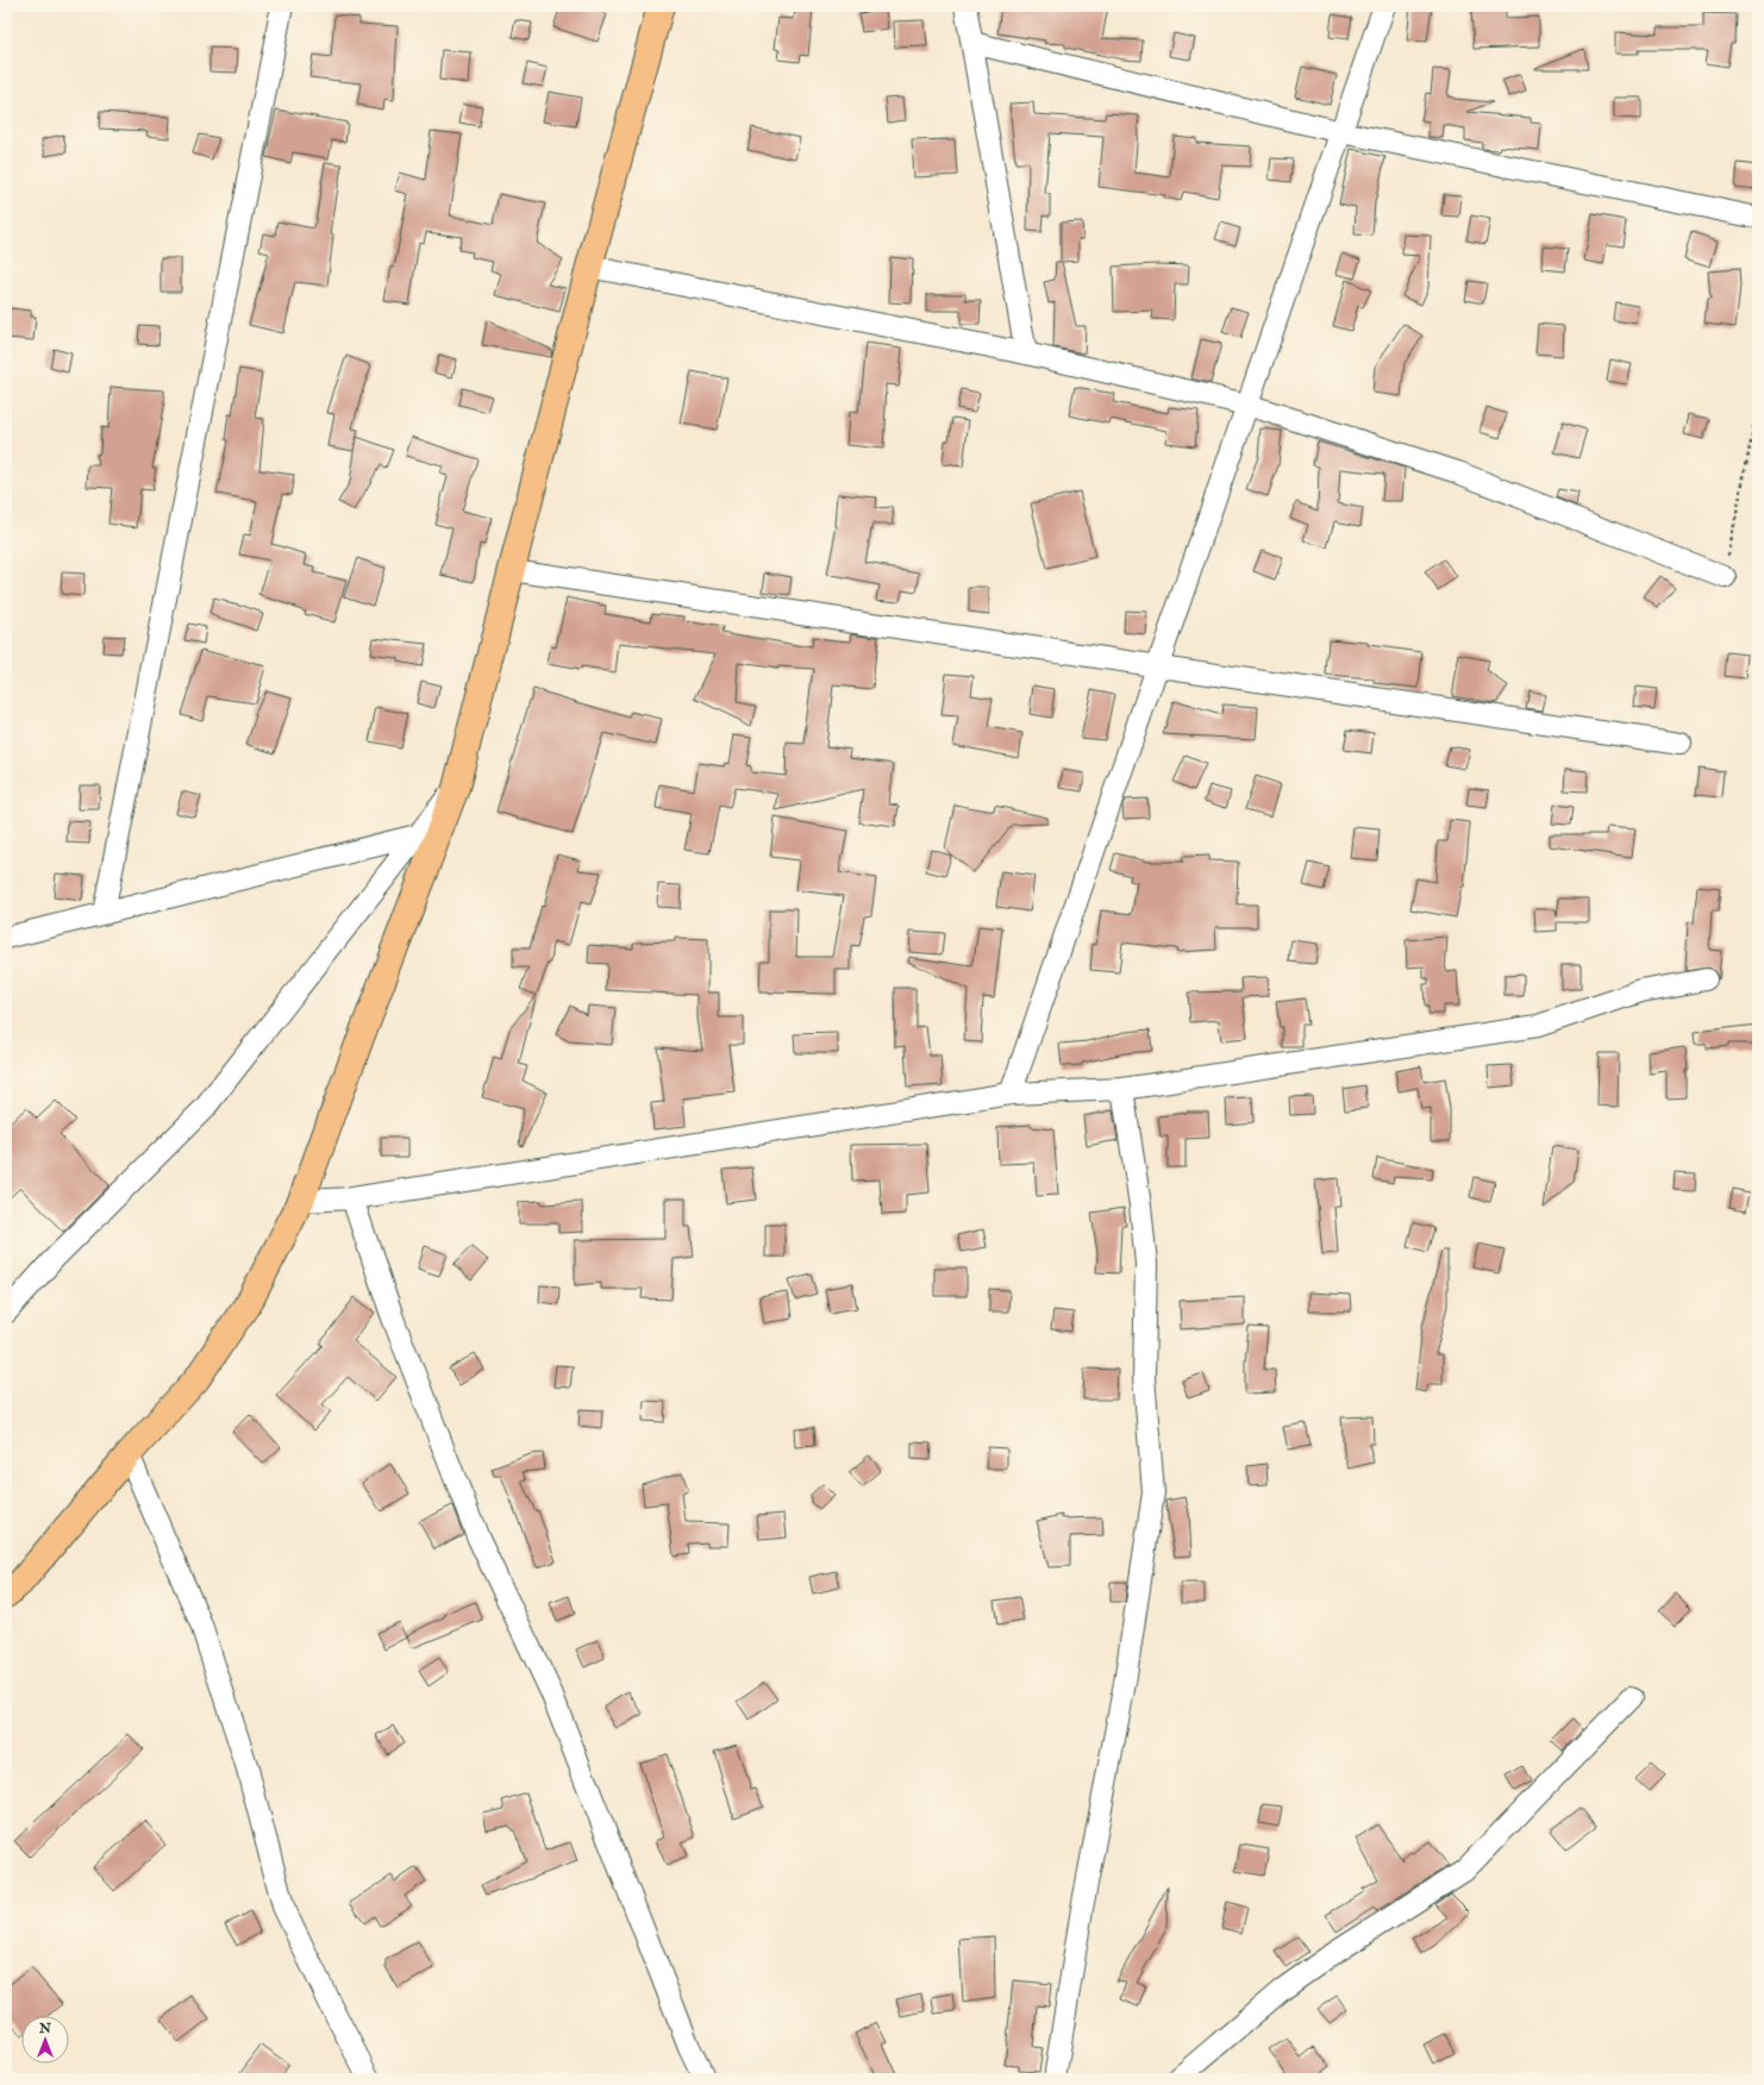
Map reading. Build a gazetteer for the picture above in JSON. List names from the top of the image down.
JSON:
{
  "north": "top"
}
